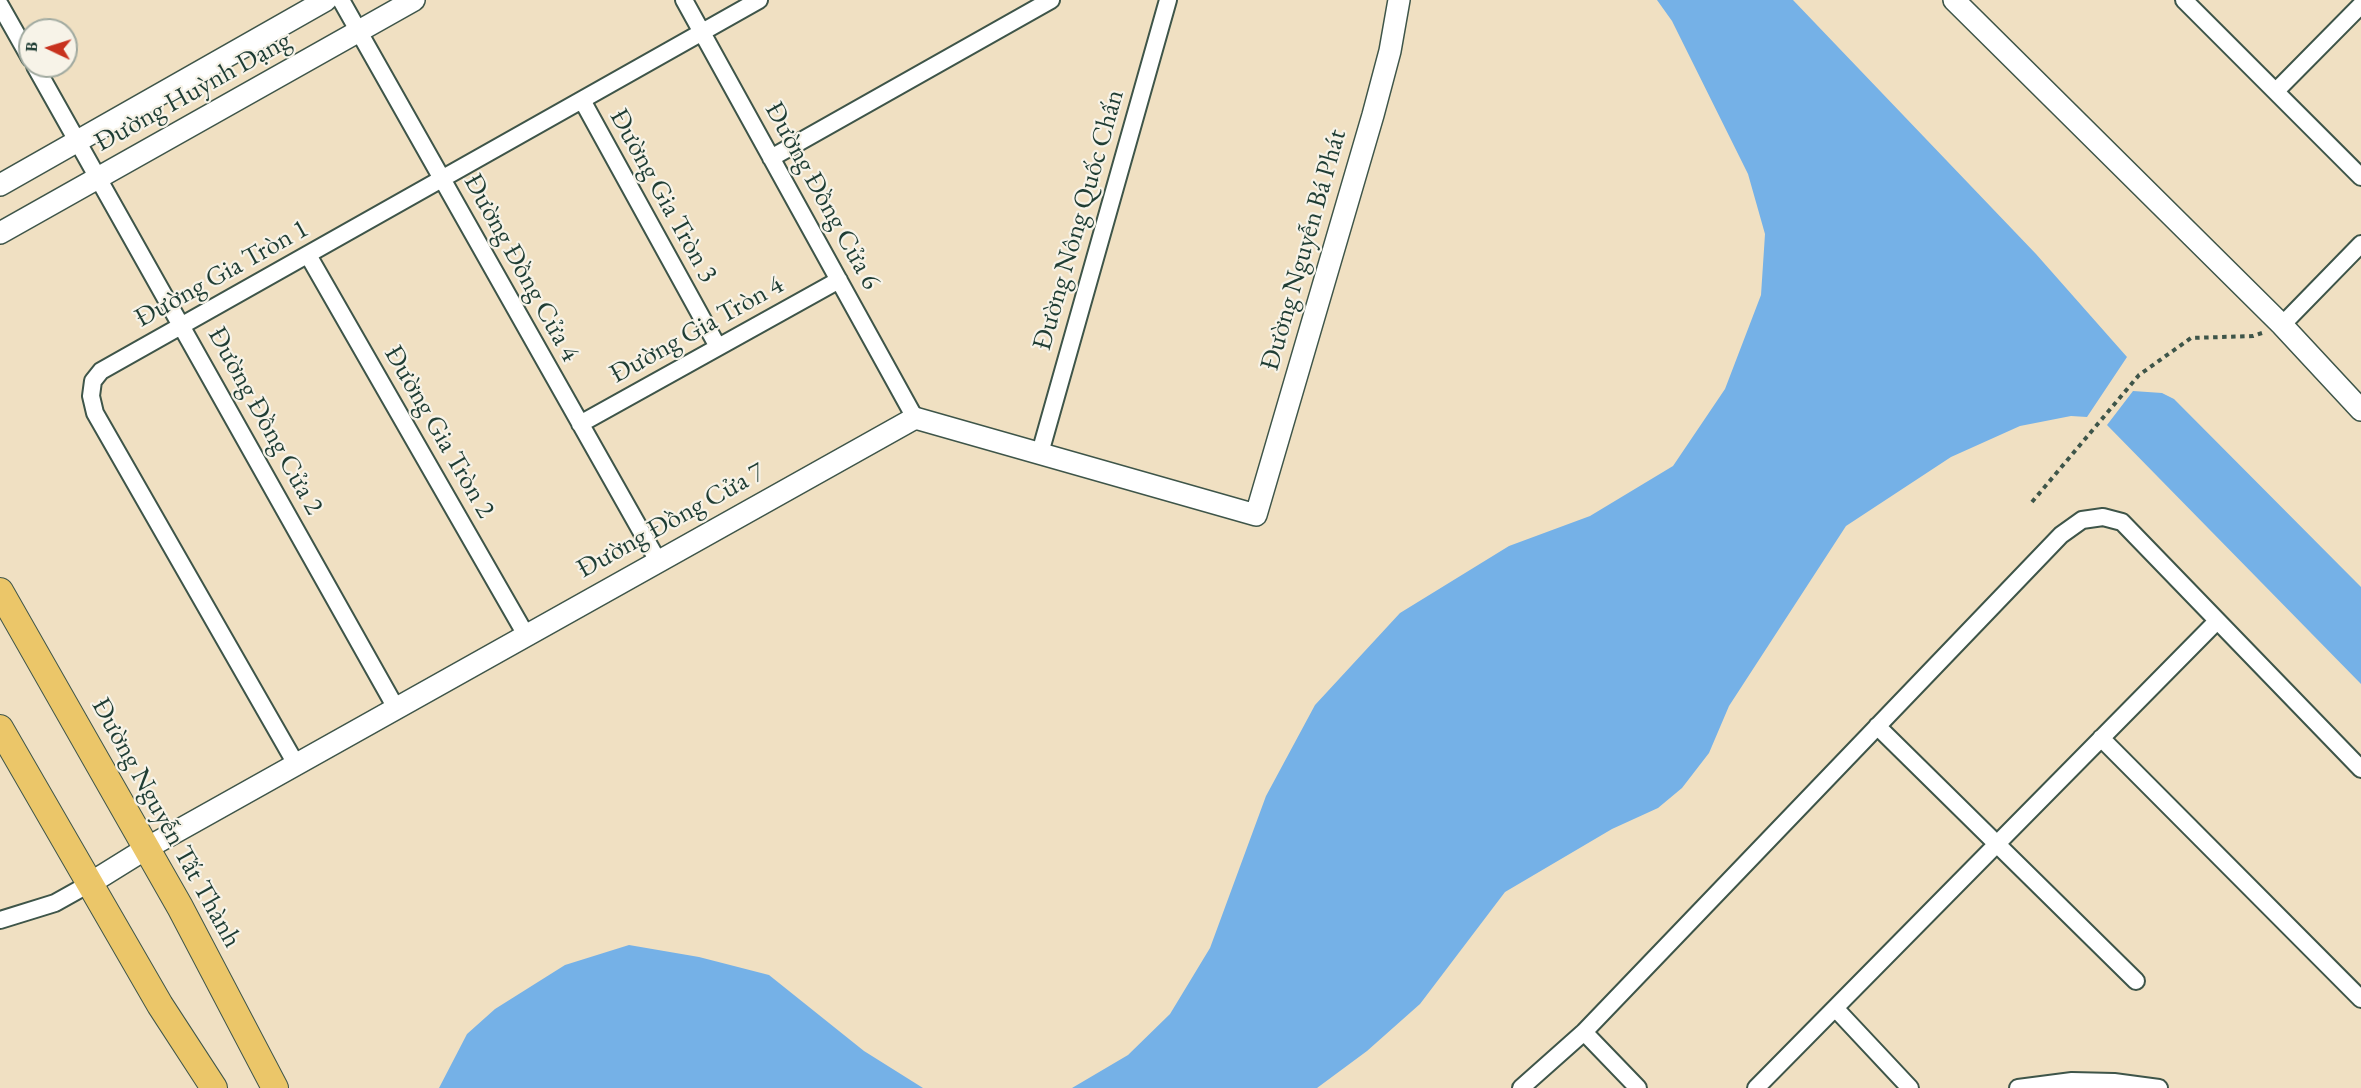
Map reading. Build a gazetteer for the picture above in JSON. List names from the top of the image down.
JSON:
{
  "streets": {
    "main road": ["Đường Nguyễn Tất Thành"],
    "street": [
      "Đường Huỳnh Dạng",
      "Đường Gia Tròn 3",
      "Đường Đồng Cửa 6",
      "Đường Nông Quốc Chấn",
      "Đường Nguyễn Bá Phát",
      "Đường Đồng Cửa 4",
      "Đường Gia Tròn 1",
      "Đường Gia Tròn 4",
      "Đường Đồng Cửa 2",
      "Đường Gia Tròn 2",
      "Đường Đồng Cửa 7"
    ]
  },
  "crossings": [
    ["Đường Huỳnh Dạng", "Đường Đồng Cửa 4"],
    ["Đường Huỳnh Dạng", "Đường Đồng Cửa 2"],
    ["Đường Gia Tròn 3", "Đường Gia Tròn 1"],
    ["Đường Gia Tròn 3", "Đường Gia Tròn 4"],
    ["Đường Đồng Cửa 6", "Đường Gia Tròn 1"],
    ["Đường Đồng Cửa 6", "Đường Gia Tròn 4"],
    ["Đường Đồng Cửa 6", "Đường Đồng Cửa 7"],
    ["Đường Nông Quốc Chấn", "Đường Nguyễn Bá Phát"],
    ["Đường Đồng Cửa 4", "Đường Gia Tròn 1"],
    ["Đường Đồng Cửa 4", "Đường Gia Tròn 4"],
    ["Đường Đồng Cửa 4", "Đường Đồng Cửa 7"],
    ["Đường Gia Tròn 1", "Đường Đồng Cửa 2"],
    ["Đường Gia Tròn 1", "Đường Gia Tròn 2"],
    ["Đường Gia Tròn 1", "Đường Đồng Cửa 7"],
    ["Đường Đồng Cửa 2", "Đường Đồng Cửa 7"],
    ["Đường Gia Tròn 2", "Đường Đồng Cửa 7"],
    ["Đường Đồng Cửa 7", "Đường Nguyễn Tất Thành"]
  ],
  "north": "left"
}
